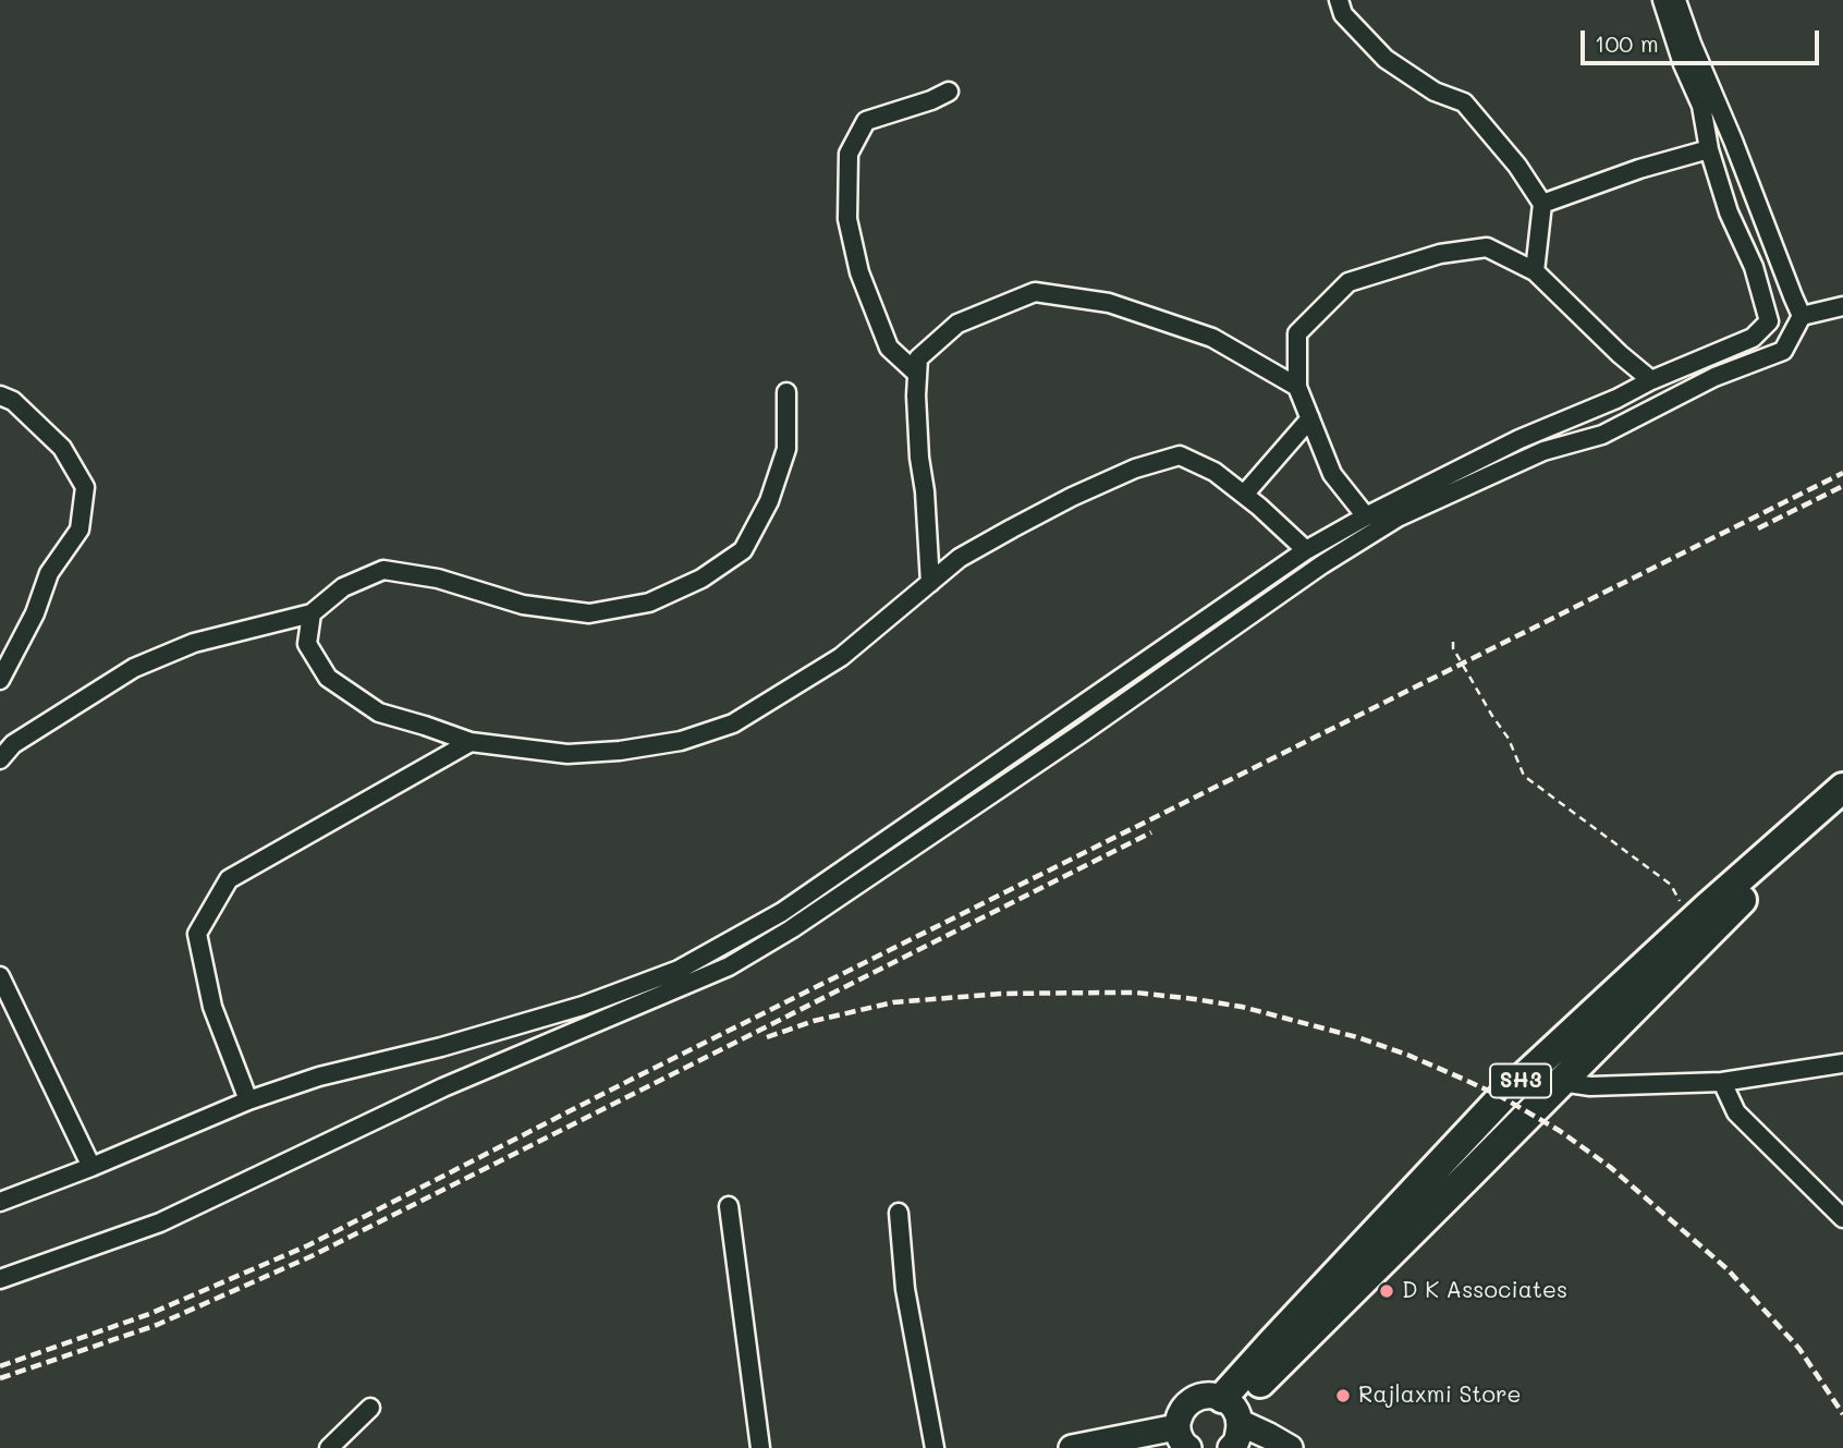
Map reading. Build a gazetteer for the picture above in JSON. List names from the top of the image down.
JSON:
{
  "streets": {
    "main road": ["SH3"]
  },
  "places": ["D K Associates", "Rajlaxmi Store"],
  "scale_bar": "100 m"
}
